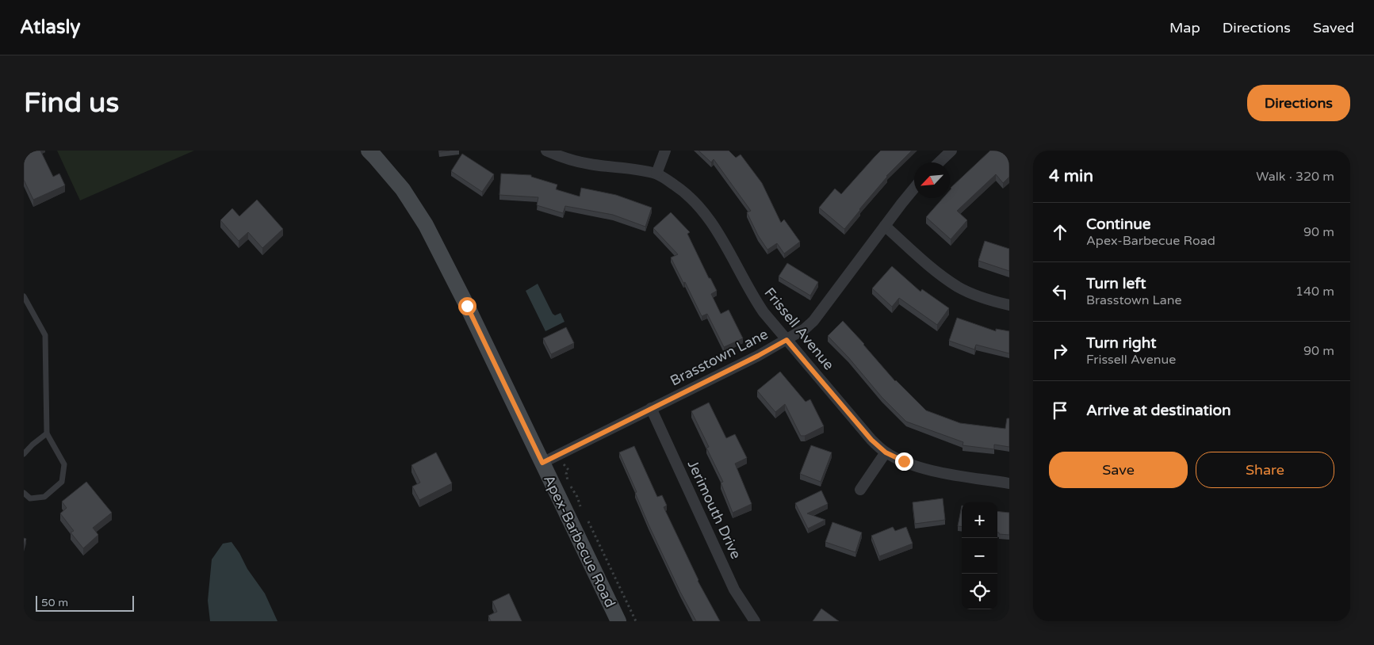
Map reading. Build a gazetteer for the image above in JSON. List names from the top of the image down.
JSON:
{
  "streets": {
    "street": [
      "Frissell Avenue",
      "Brasstown Lane",
      "Jerimouth Drive",
      "Apex-Barbecue Road"
    ]
  },
  "crossings": [
    ["Frissell Avenue", "Brasstown Lane"],
    ["Brasstown Lane", "Jerimouth Drive"],
    ["Brasstown Lane", "Apex-Barbecue Road"]
  ],
  "scale_bar": "50 m",
  "north": "bottom left",
  "page": {
    "header": "Atlasly",
    "nav": ["Map", "Directions", "Saved"],
    "buttons": [
      "Directions",
      ["Save", "Share"]
    ],
    "title": "Find us",
    "heading": ["4 min", "Walk · 320 m"],
    "list": [
      ["Continue", "Apex-Barbecue Road", "90 m"],
      ["Turn left", "Brasstown Lane", "140 m"],
      ["Turn right", "Frissell Avenue", "90 m"],
      "Arrive at destination"
    ],
    "map_buttons": ["+", "−"],
    "scale": "50 m"
  }
}
